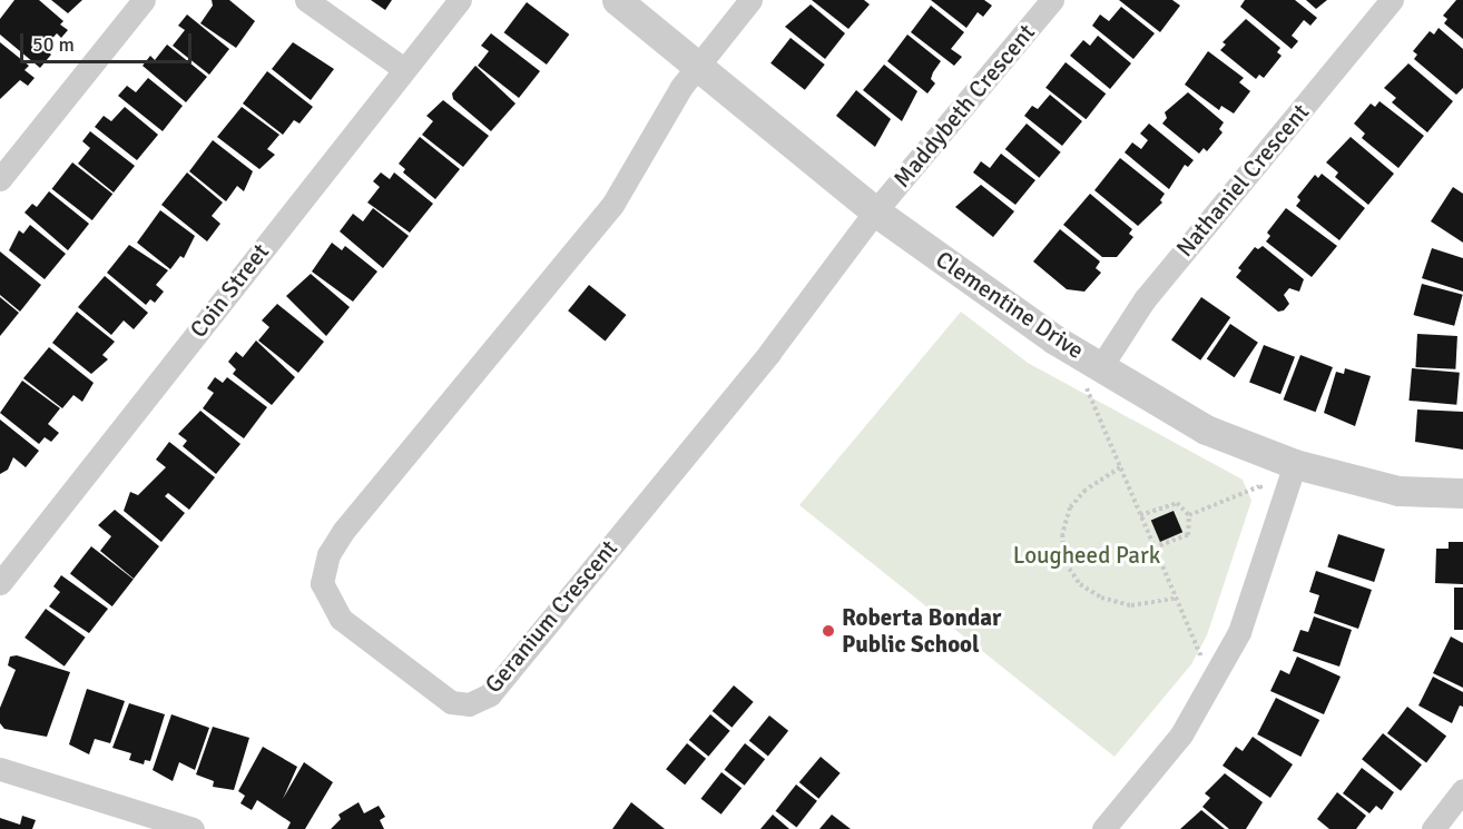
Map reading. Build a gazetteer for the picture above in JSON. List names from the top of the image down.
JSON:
{
  "streets": {
    "street": [
      "Maddybeth Crescent",
      "Nathaniel Crescent",
      "Coin Street",
      "Clementine Drive",
      "Geranium Crescent"
    ]
  },
  "crossings": [
    ["Maddybeth Crescent", "Clementine Drive"],
    ["Maddybeth Crescent", "Geranium Crescent"],
    ["Nathaniel Crescent", "Clementine Drive"],
    ["Clementine Drive", "Geranium Crescent"]
  ],
  "parks": ["Lougheed Park"],
  "places": ["Roberta Bondar Public School"],
  "scale_bar": "50 m"
}
